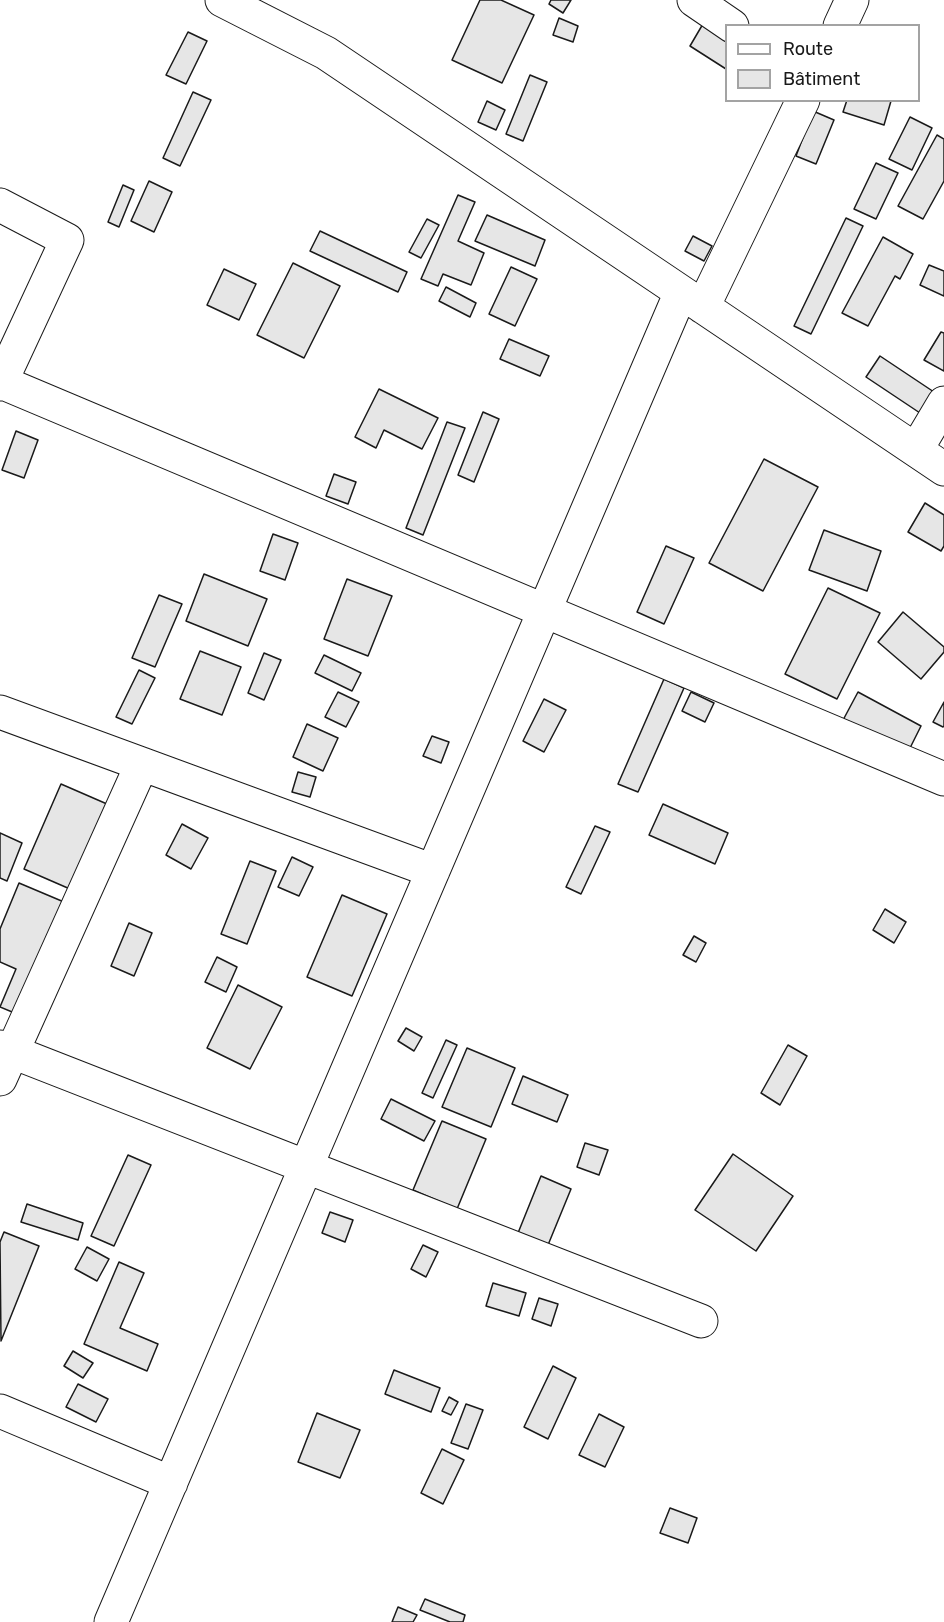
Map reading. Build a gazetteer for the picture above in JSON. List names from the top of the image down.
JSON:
{
  "legend": ["Route", "Bâtiment"]
}
